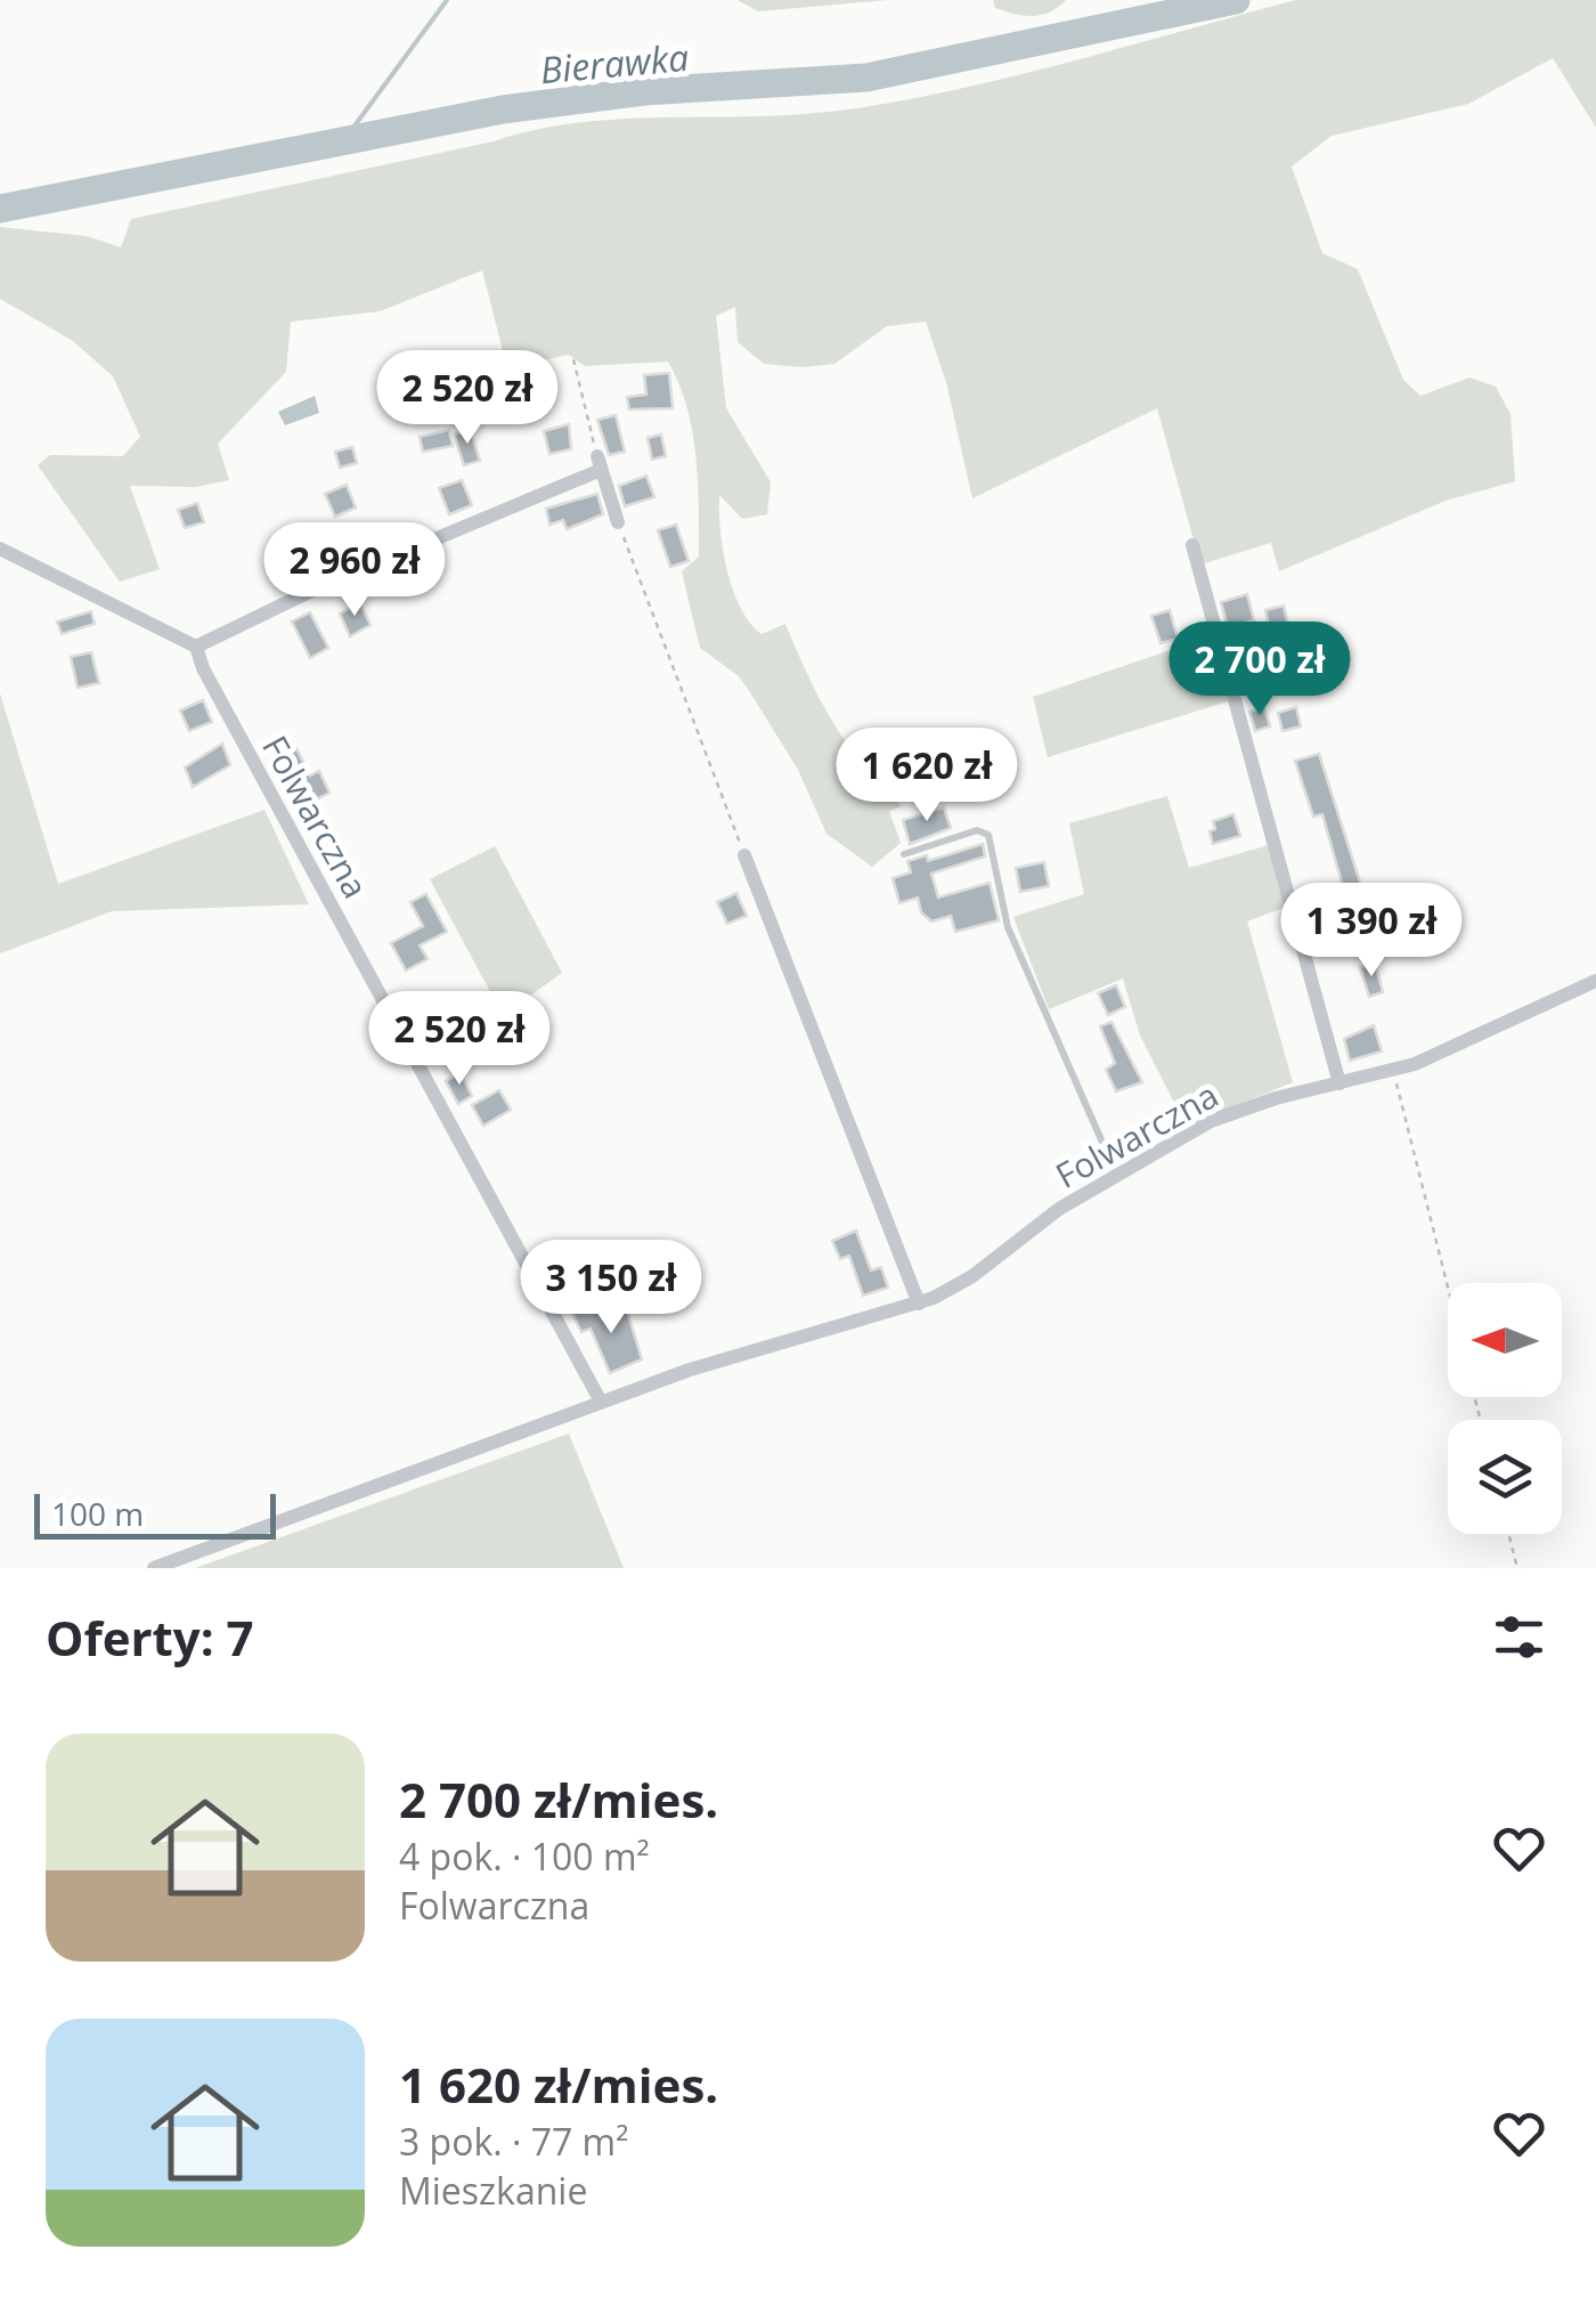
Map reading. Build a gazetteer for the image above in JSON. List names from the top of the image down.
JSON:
{
  "streets": {
    "street": ["Folwarczna"]
  },
  "water": ["Bierawka"],
  "scale_bar": "100 m",
  "north": "left",
  "page": {
    "price": [
      "2 520 zł",
      "2 960 zł",
      "2 700 zł",
      "1 620 zł",
      "1 390 zł",
      "2 520 zł",
      "3 150 zł"
    ],
    "scale": "100 m",
    "heading": "Oferty: 7",
    "list": [
      {
        "name": "2 700 zł/mies.",
        "note": "4 pok. · 100 m² · Folwarczna"
      },
      {
        "name": "1 620 zł/mies.",
        "note": "3 pok. · 77 m² · Mieszkanie"
      }
    ]
  }
}
